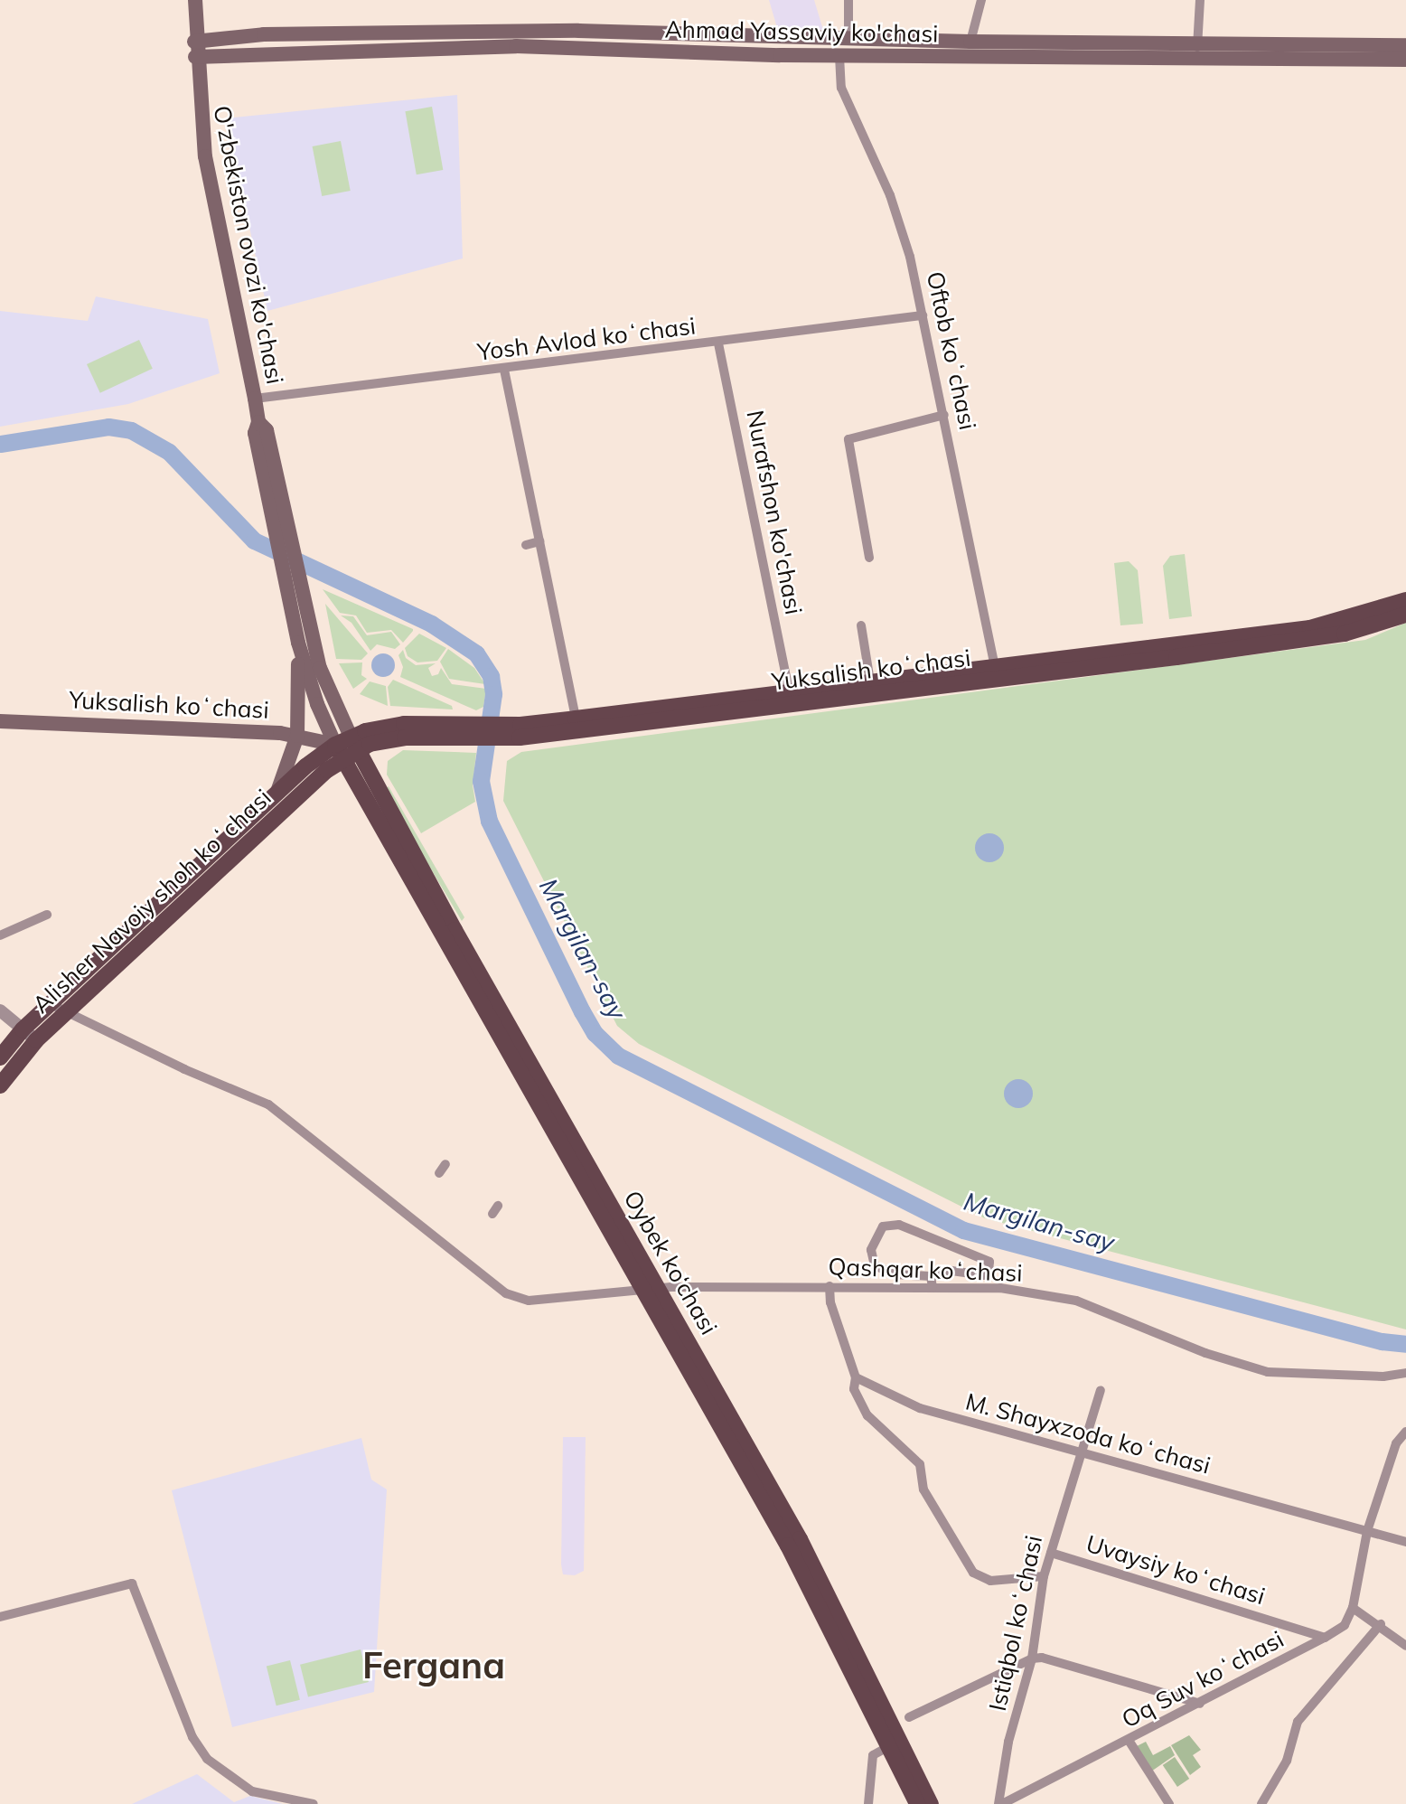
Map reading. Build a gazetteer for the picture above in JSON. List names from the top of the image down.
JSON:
{
  "streets": {
    "main road": [
      "Ahmad Yassaviy ko'chasi",
      "O'zbekiston ovozi ko'chasi",
      "Yuksalish koʻchasi",
      "Alisher Navoiy shoh koʻchasi",
      "Oybek ko‘chasi"
    ],
    "street": [
      "Yosh Avlod koʻchasi",
      "Oftob koʻchasi",
      "Nurafshon ko'chasi",
      "Qashqar koʻchasi",
      "M. Shayxzoda koʻchasi",
      "Uvaysiy koʻchasi",
      "Istiqbol koʻchasi",
      "Oq Suv koʻchasi"
    ]
  },
  "crossings": [
    ["Ahmad Yassaviy ko'chasi", "O'zbekiston ovozi ko'chasi"],
    ["Ahmad Yassaviy ko'chasi", "Oftob koʻchasi"],
    ["O'zbekiston ovozi ko'chasi", "Yosh Avlod koʻchasi"],
    ["O'zbekiston ovozi ko'chasi", "Yuksalish koʻchasi"],
    ["O'zbekiston ovozi ko'chasi", "Alisher Navoiy shoh koʻchasi"],
    ["O'zbekiston ovozi ko'chasi", "Oybek ko‘chasi"],
    ["Yosh Avlod koʻchasi", "Oftob koʻchasi"],
    ["Yosh Avlod koʻchasi", "Nurafshon ko'chasi"],
    ["Oftob koʻchasi", "Yuksalish koʻchasi"],
    ["Nurafshon ko'chasi", "Yuksalish koʻchasi"],
    ["Yuksalish koʻchasi", "Alisher Navoiy shoh koʻchasi"],
    ["Yuksalish koʻchasi", "Oybek ko‘chasi"],
    ["Alisher Navoiy shoh koʻchasi", "Oybek ko‘chasi"],
    ["Alisher Navoiy shoh koʻchasi", "Qashqar koʻchasi"],
    ["Oybek ko‘chasi", "Qashqar koʻchasi"],
    ["M. Shayxzoda koʻchasi", "Istiqbol koʻchasi"],
    ["Uvaysiy koʻchasi", "Istiqbol koʻchasi"],
    ["Uvaysiy koʻchasi", "Oq Suv koʻchasi"],
    ["Istiqbol koʻchasi", "Oq Suv koʻchasi"]
  ],
  "districts": ["Fergana"],
  "water": ["Margilan-say"]
}
